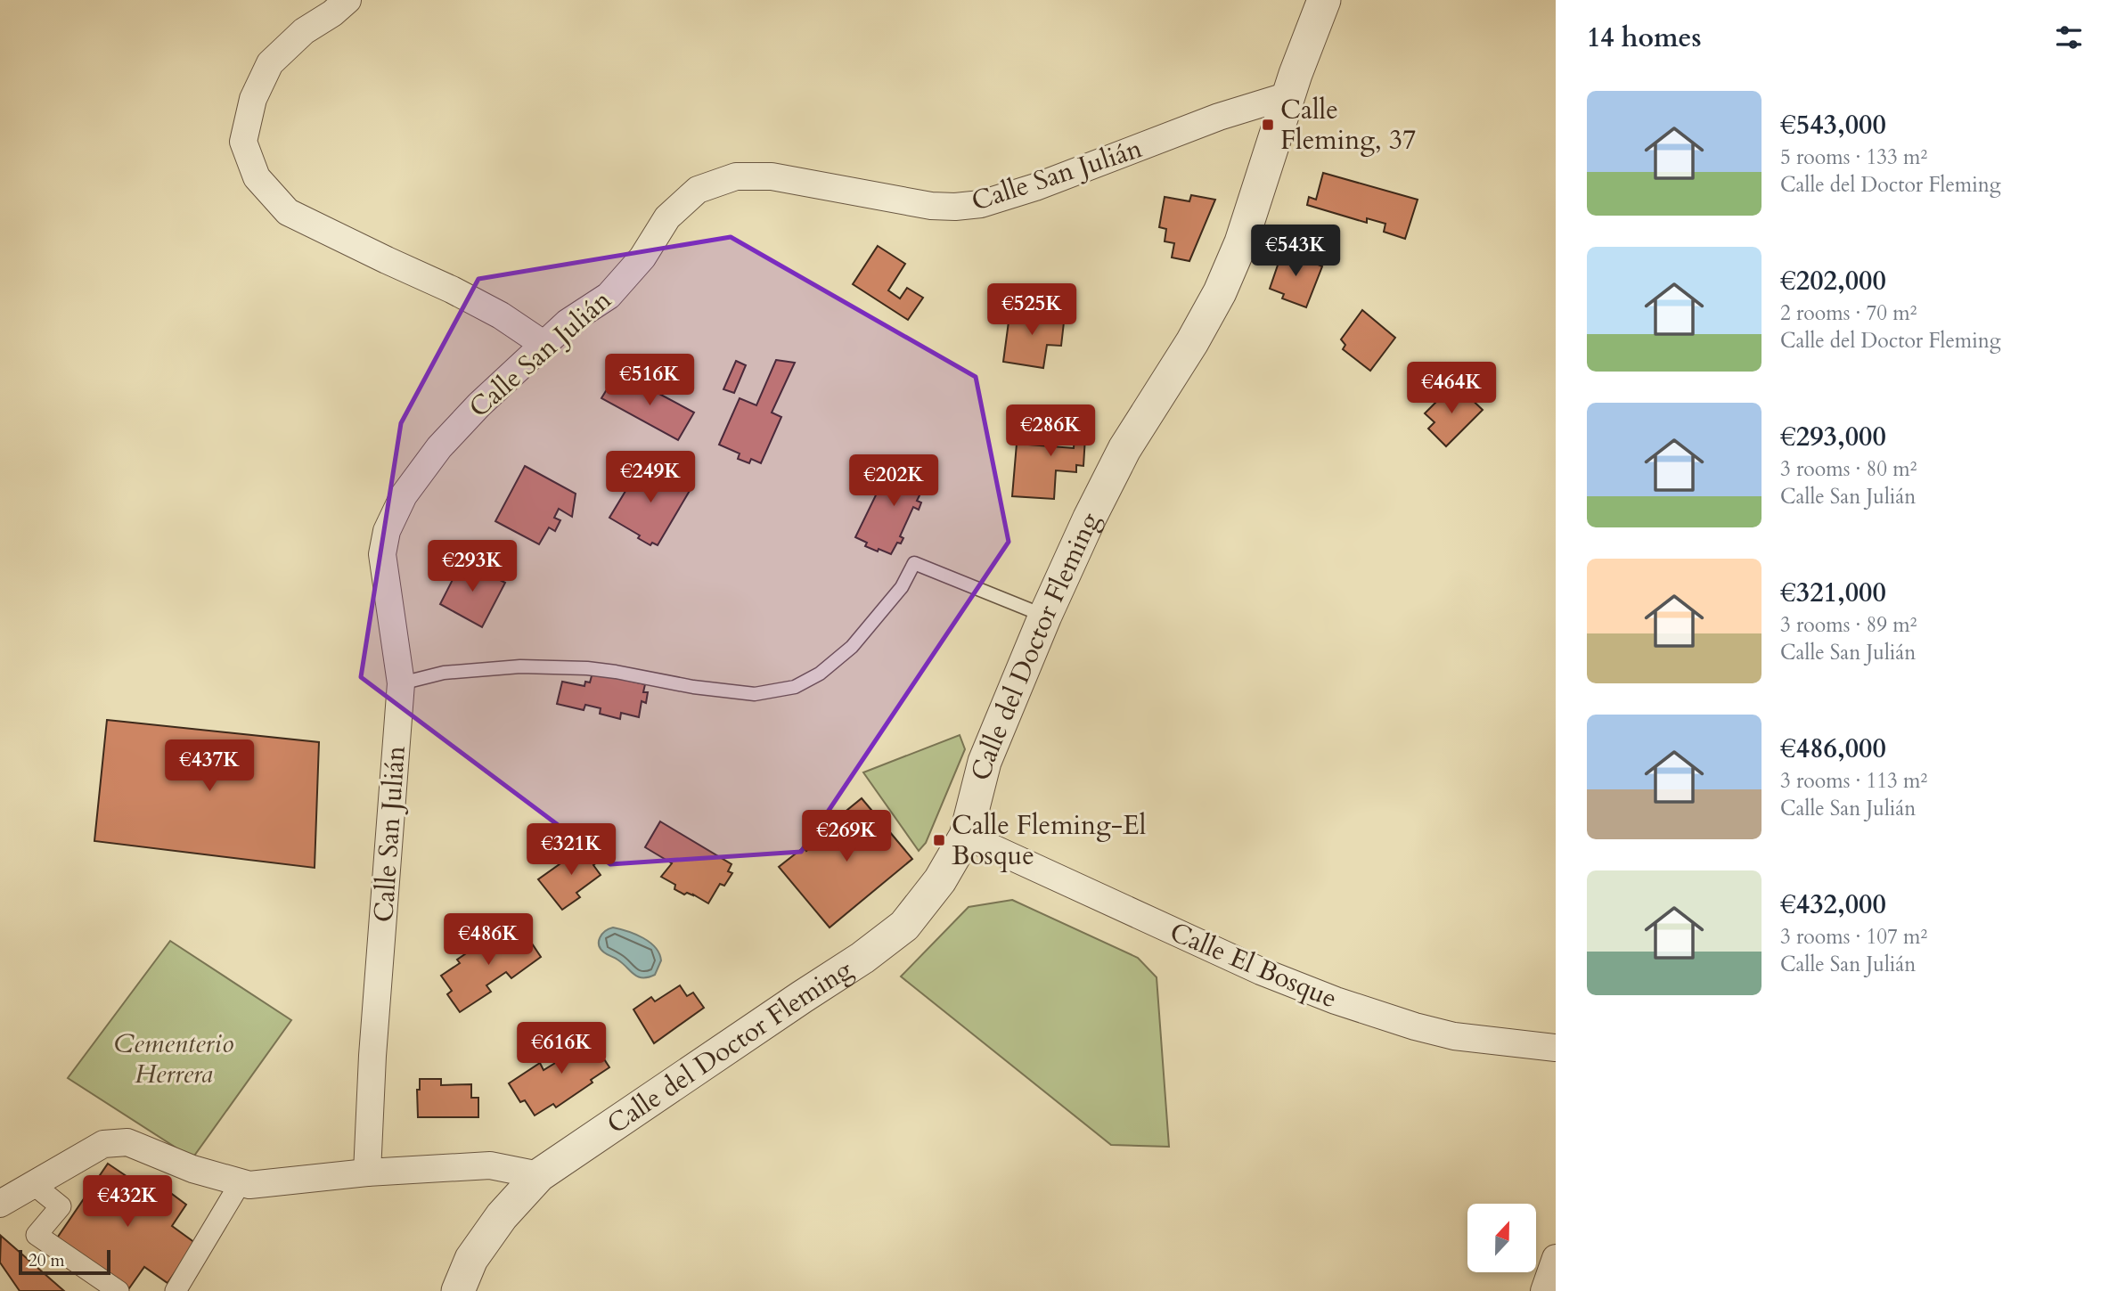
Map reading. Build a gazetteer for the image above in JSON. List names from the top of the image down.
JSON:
{
  "streets": {
    "street": ["Calle San Julián", "Calle del Doctor Fleming", "Calle El Bosque"]
  },
  "crossings": [
    ["Calle San Julián", "Calle del Doctor Fleming"],
    ["Calle del Doctor Fleming", "Calle El Bosque"]
  ],
  "parks": ["Cementerio Herrera"],
  "places": {
    "transit": ["Calle Fleming, 37", "Calle Fleming-El Bosque"]
  },
  "scale_bar": "20 m",
  "north": "top",
  "page": {
    "heading": "14 homes",
    "list": [
      {
        "name": "€543,000",
        "note": "5 rooms · 133 m² · Calle del Doctor Fleming"
      },
      {
        "name": "€202,000",
        "note": "2 rooms · 70 m² · Calle del Doctor Fleming"
      },
      {
        "name": "€293,000",
        "note": "3 rooms · 80 m² · Calle San Julián"
      },
      {
        "name": "€321,000",
        "note": "3 rooms · 89 m² · Calle San Julián"
      },
      {
        "name": "€486,000",
        "note": "3 rooms · 113 m² · Calle San Julián"
      },
      {
        "name": "€432,000",
        "note": "3 rooms · 107 m² · Calle San Julián"
      }
    ],
    "price": [
      "€543K",
      "€525K",
      "€516K",
      "€464K",
      "€286K",
      "€249K",
      "€202K",
      "€293K",
      "€437K",
      "€269K",
      "€321K",
      "€486K",
      "€616K",
      "€432K"
    ],
    "scale": "20 m"
  }
}
